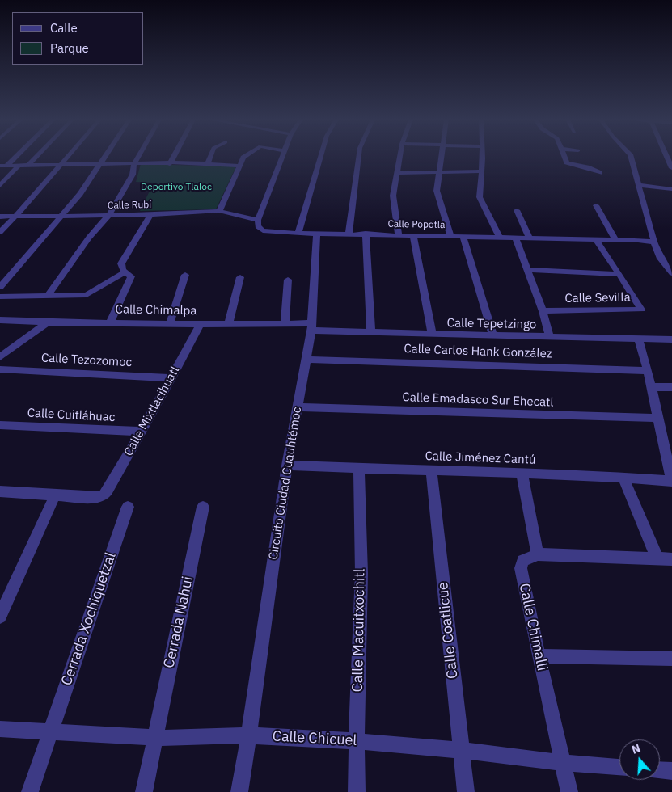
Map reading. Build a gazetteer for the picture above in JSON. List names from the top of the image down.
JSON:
{
  "streets": {
    "street": [
      "Calle Rubí",
      "Calle Popotla",
      "Calle Sevilla",
      "Calle Chimalpa",
      "Calle Tepetzingo",
      "Calle Carlos Hank González",
      "Calle Tezozomoc",
      "Calle Emadasco Sur Ehecatl",
      "Calle Mixtlacihuatl",
      "Calle Cuitláhuac",
      "Calle Jiménez Cantú",
      "Circuito Ciudad Cuauhtémoc",
      "Cerrada Xochiquetzal",
      "Cerrada Nahui",
      "Calle Chimalli",
      "Calle Macuitxochitl",
      "Calle Coatlicue",
      "Calle Chicuel"
    ]
  },
  "crossings": [
    ["Calle Popotla", "Calle Sevilla"],
    ["Calle Popotla", "Circuito Ciudad Cuauhtémoc"],
    ["Calle Chimalpa", "Calle Tepetzingo"],
    ["Calle Chimalpa", "Calle Mixtlacihuatl"],
    ["Calle Chimalpa", "Circuito Ciudad Cuauhtémoc"],
    ["Calle Tepetzingo", "Circuito Ciudad Cuauhtémoc"],
    ["Calle Carlos Hank González", "Circuito Ciudad Cuauhtémoc"],
    ["Calle Tezozomoc", "Calle Mixtlacihuatl"],
    ["Calle Emadasco Sur Ehecatl", "Circuito Ciudad Cuauhtémoc"],
    ["Calle Mixtlacihuatl", "Calle Cuitláhuac"],
    ["Calle Jiménez Cantú", "Circuito Ciudad Cuauhtémoc"],
    ["Calle Jiménez Cantú", "Calle Macuitxochitl"],
    ["Calle Jiménez Cantú", "Calle Coatlicue"],
    ["Circuito Ciudad Cuauhtémoc", "Calle Chicuel"],
    ["Cerrada Xochiquetzal", "Calle Chicuel"],
    ["Cerrada Nahui", "Calle Chicuel"],
    ["Calle Chimalli", "Calle Chicuel"],
    ["Calle Macuitxochitl", "Calle Chicuel"],
    ["Calle Coatlicue", "Calle Chicuel"]
  ],
  "parks": ["Deportivo Tlaloc"],
  "legend": ["Calle", "Parque"],
  "north": "top"
}
